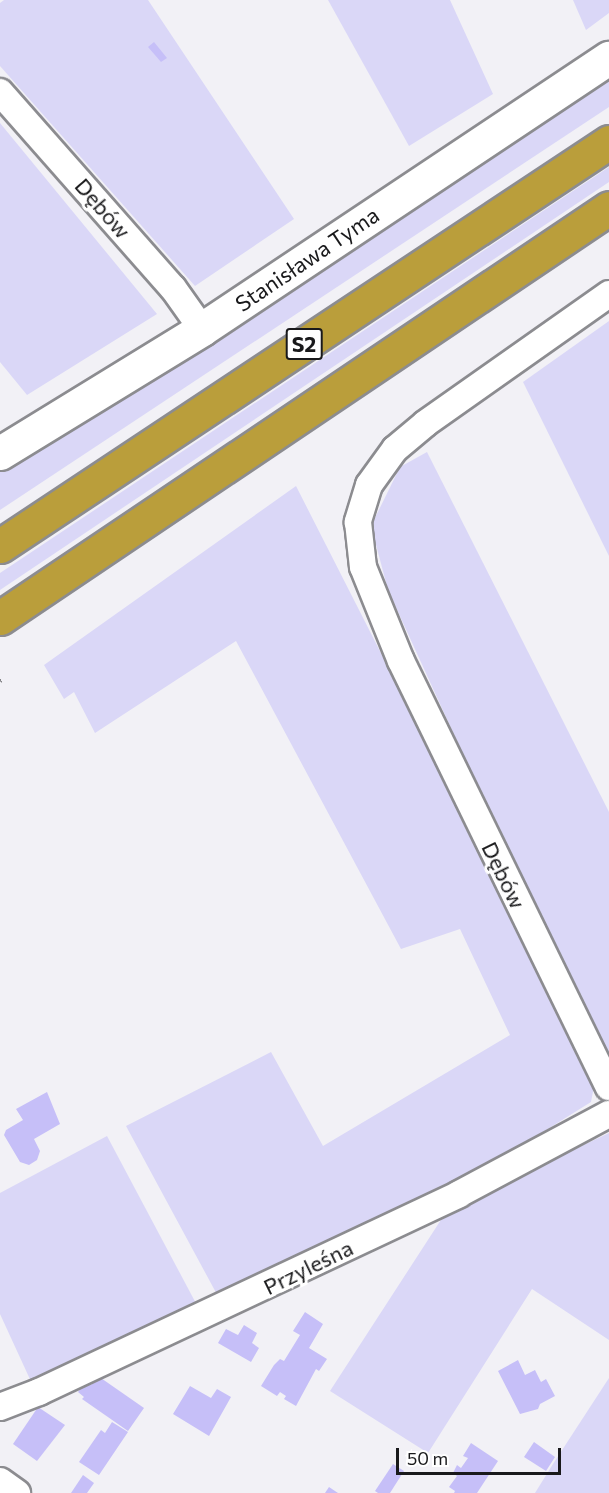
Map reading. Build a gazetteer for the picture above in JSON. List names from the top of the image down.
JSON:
{
  "streets": {
    "highway": ["S2"],
    "street": ["Dębów", "Stanisława Tyma", "Przyleśna"]
  },
  "crossings": [
    ["Dębów", "Stanisława Tyma"]
  ],
  "scale_bar": "50 m"
}
